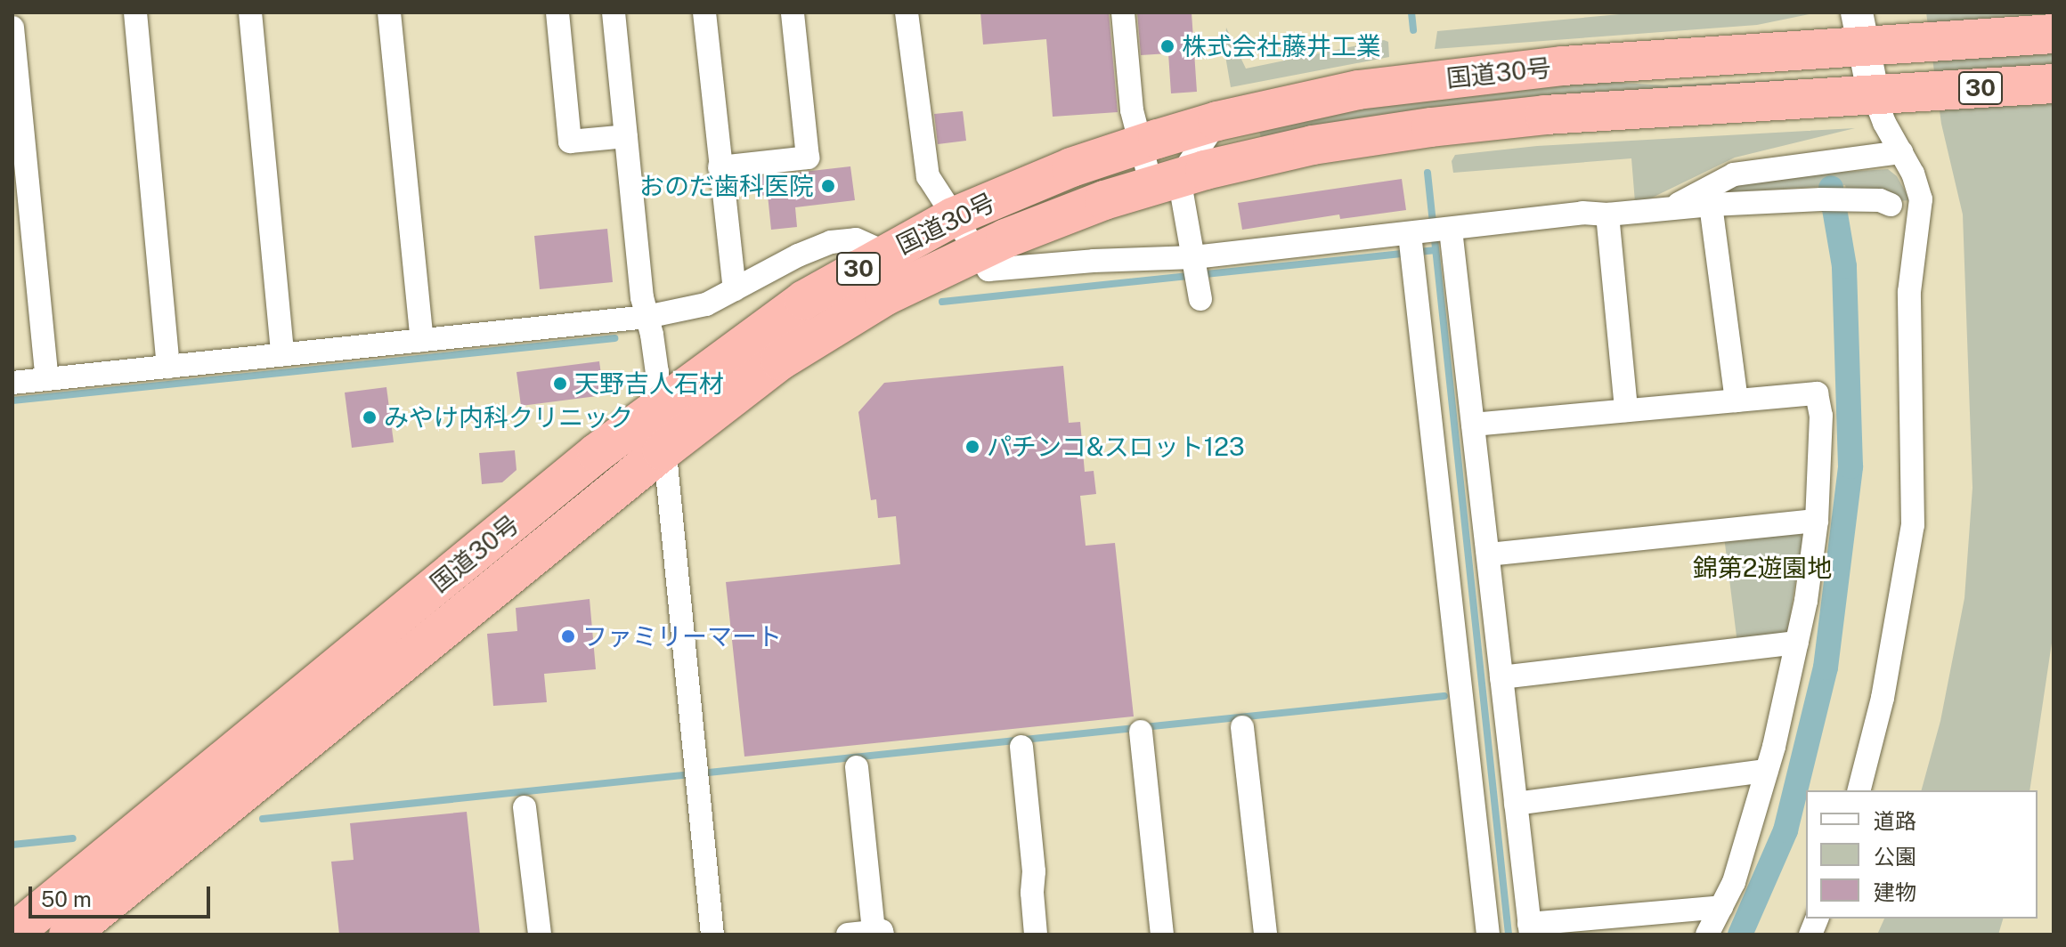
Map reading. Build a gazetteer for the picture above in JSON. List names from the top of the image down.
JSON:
{
  "streets": {
    "highway": ["国道30号", "30"]
  },
  "parks": ["錦第2遊園地"],
  "places": [
    "株式会社藤井工業",
    "おのだ歯科医院",
    "天野吉人石材",
    "みやけ内科クリニック",
    "パチンコ&スロット123",
    "ファミリーマート"
  ],
  "legend": ["道路", "公園", "建物"],
  "scale_bar": "50 m"
}
